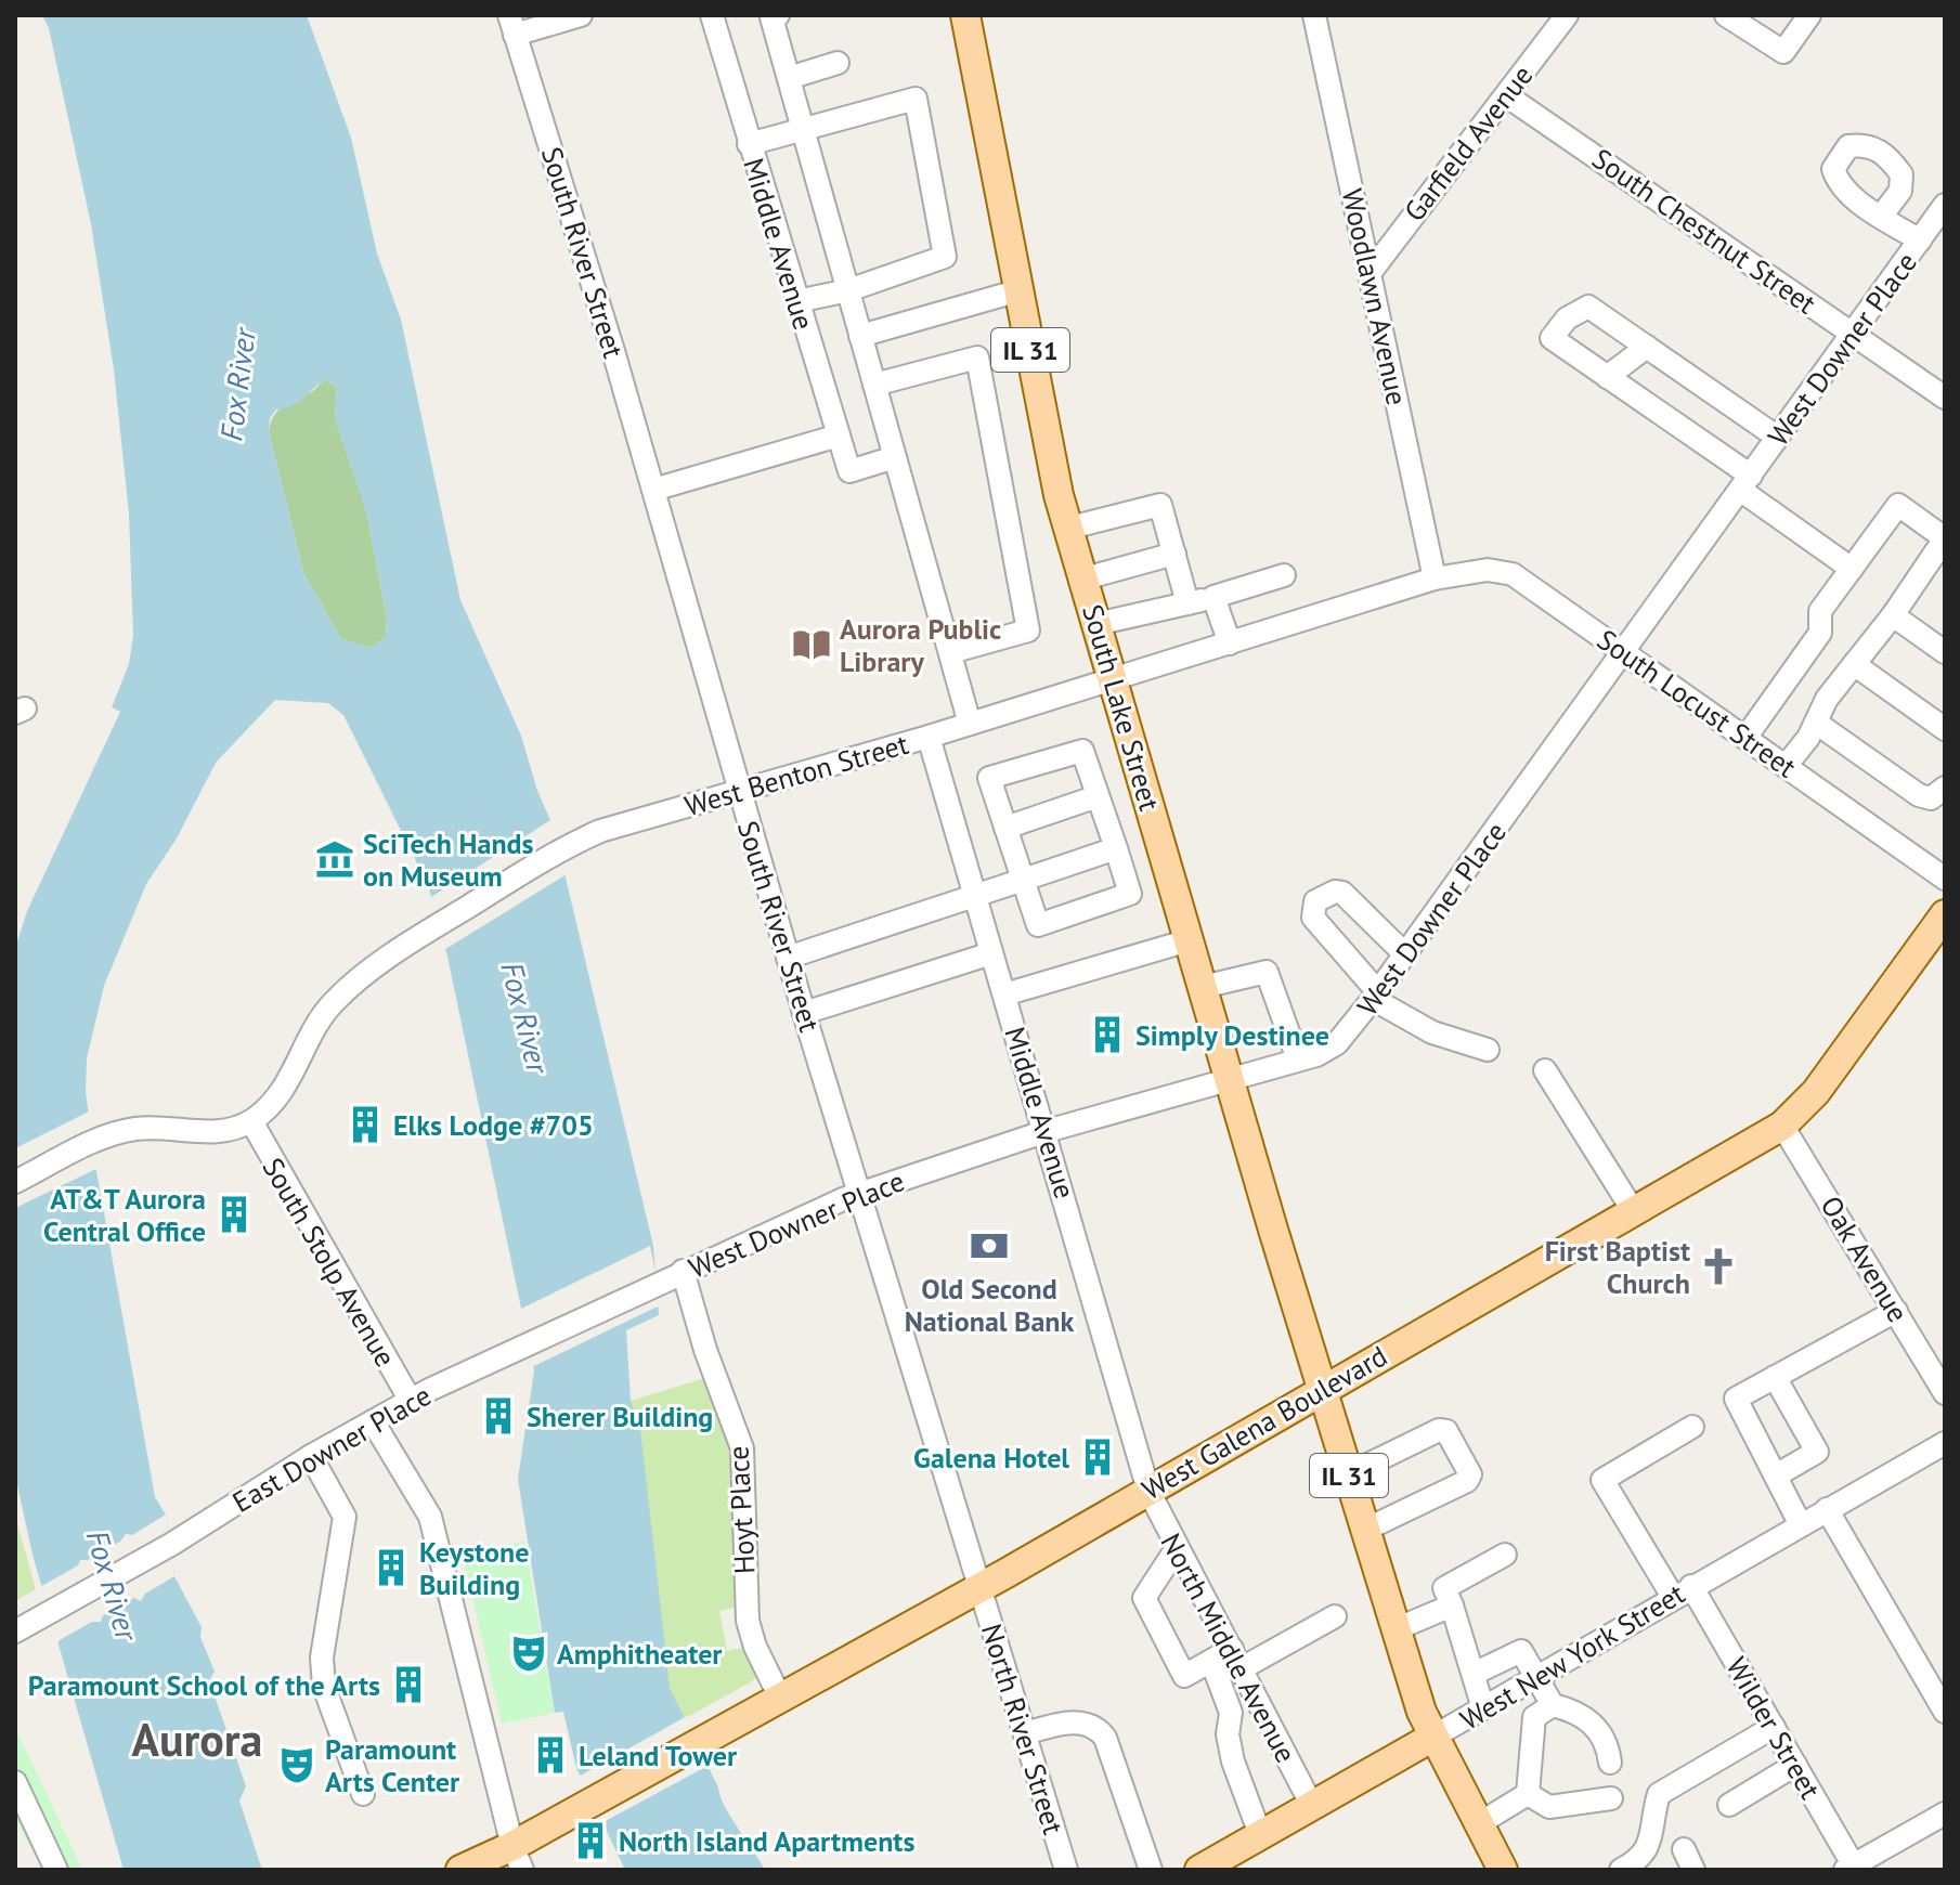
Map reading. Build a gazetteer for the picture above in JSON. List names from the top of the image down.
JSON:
{
  "streets": {
    "main road": [
      "IL 31",
      "South Lake Street",
      "West Galena Boulevard",
      "West New York Street"
    ],
    "street": [
      "Garfield Avenue",
      "South Chestnut Street",
      "Middle Avenue",
      "South River Street",
      "Woodlawn Avenue",
      "West Downer Place",
      "South Locust Street",
      "West Benton Street",
      "Oak Avenue",
      "South Stolp Avenue",
      "East Downer Place",
      "Hoyt Place",
      "North Middle Avenue",
      "Wilder Street",
      "North River Street"
    ]
  },
  "crossings": [
    ["Garfield Avenue", "South Chestnut Street"],
    ["Garfield Avenue", "Woodlawn Avenue"],
    ["South Chestnut Street", "West Downer Place"],
    ["Middle Avenue", "West Downer Place"],
    ["Middle Avenue", "West Benton Street"],
    ["Middle Avenue", "West Galena Boulevard"],
    ["Middle Avenue", "North Middle Avenue"],
    ["South River Street", "West Downer Place"],
    ["South River Street", "West Benton Street"],
    ["South River Street", "West Galena Boulevard"],
    ["South River Street", "North River Street"],
    ["Woodlawn Avenue", "South Locust Street"],
    ["Woodlawn Avenue", "West Benton Street"],
    ["West Downer Place", "South Locust Street"],
    ["West Downer Place", "South Lake Street"],
    ["West Downer Place", "East Downer Place"],
    ["West Downer Place", "Hoyt Place"],
    ["IL 31", "South Lake Street"],
    ["IL 31", "West Galena Boulevard"],
    ["IL 31", "West New York Street"],
    ["South Locust Street", "West Benton Street"],
    ["South Lake Street", "West Benton Street"],
    ["South Lake Street", "West Galena Boulevard"],
    ["West Benton Street", "South Stolp Avenue"],
    ["Oak Avenue", "West Galena Boulevard"],
    ["South Stolp Avenue", "East Downer Place"],
    ["West Galena Boulevard", "Hoyt Place"],
    ["West Galena Boulevard", "North Middle Avenue"],
    ["West Galena Boulevard", "North River Street"],
    ["North Middle Avenue", "West New York Street"],
    ["West New York Street", "Wilder Street"]
  ],
  "districts": ["Aurora"],
  "water": ["Fox River"],
  "places": {
    "library": ["Aurora Public Library"],
    "museum": ["SciTech Hands on Museum"],
    "building": [
      "Simply Destinee",
      "Elks Lodge #705",
      "AT&T Aurora Central Office",
      "Sherer Building",
      "Galena Hotel",
      "Keystone Building",
      "Paramount School of the Arts",
      "Leland Tower",
      "North Island Apartments"
    ],
    "bank": ["Old Second National Bank"],
    "church": ["First Baptist Church"],
    "theatre": ["Amphitheater", "Paramount Arts Center"]
  }
}
